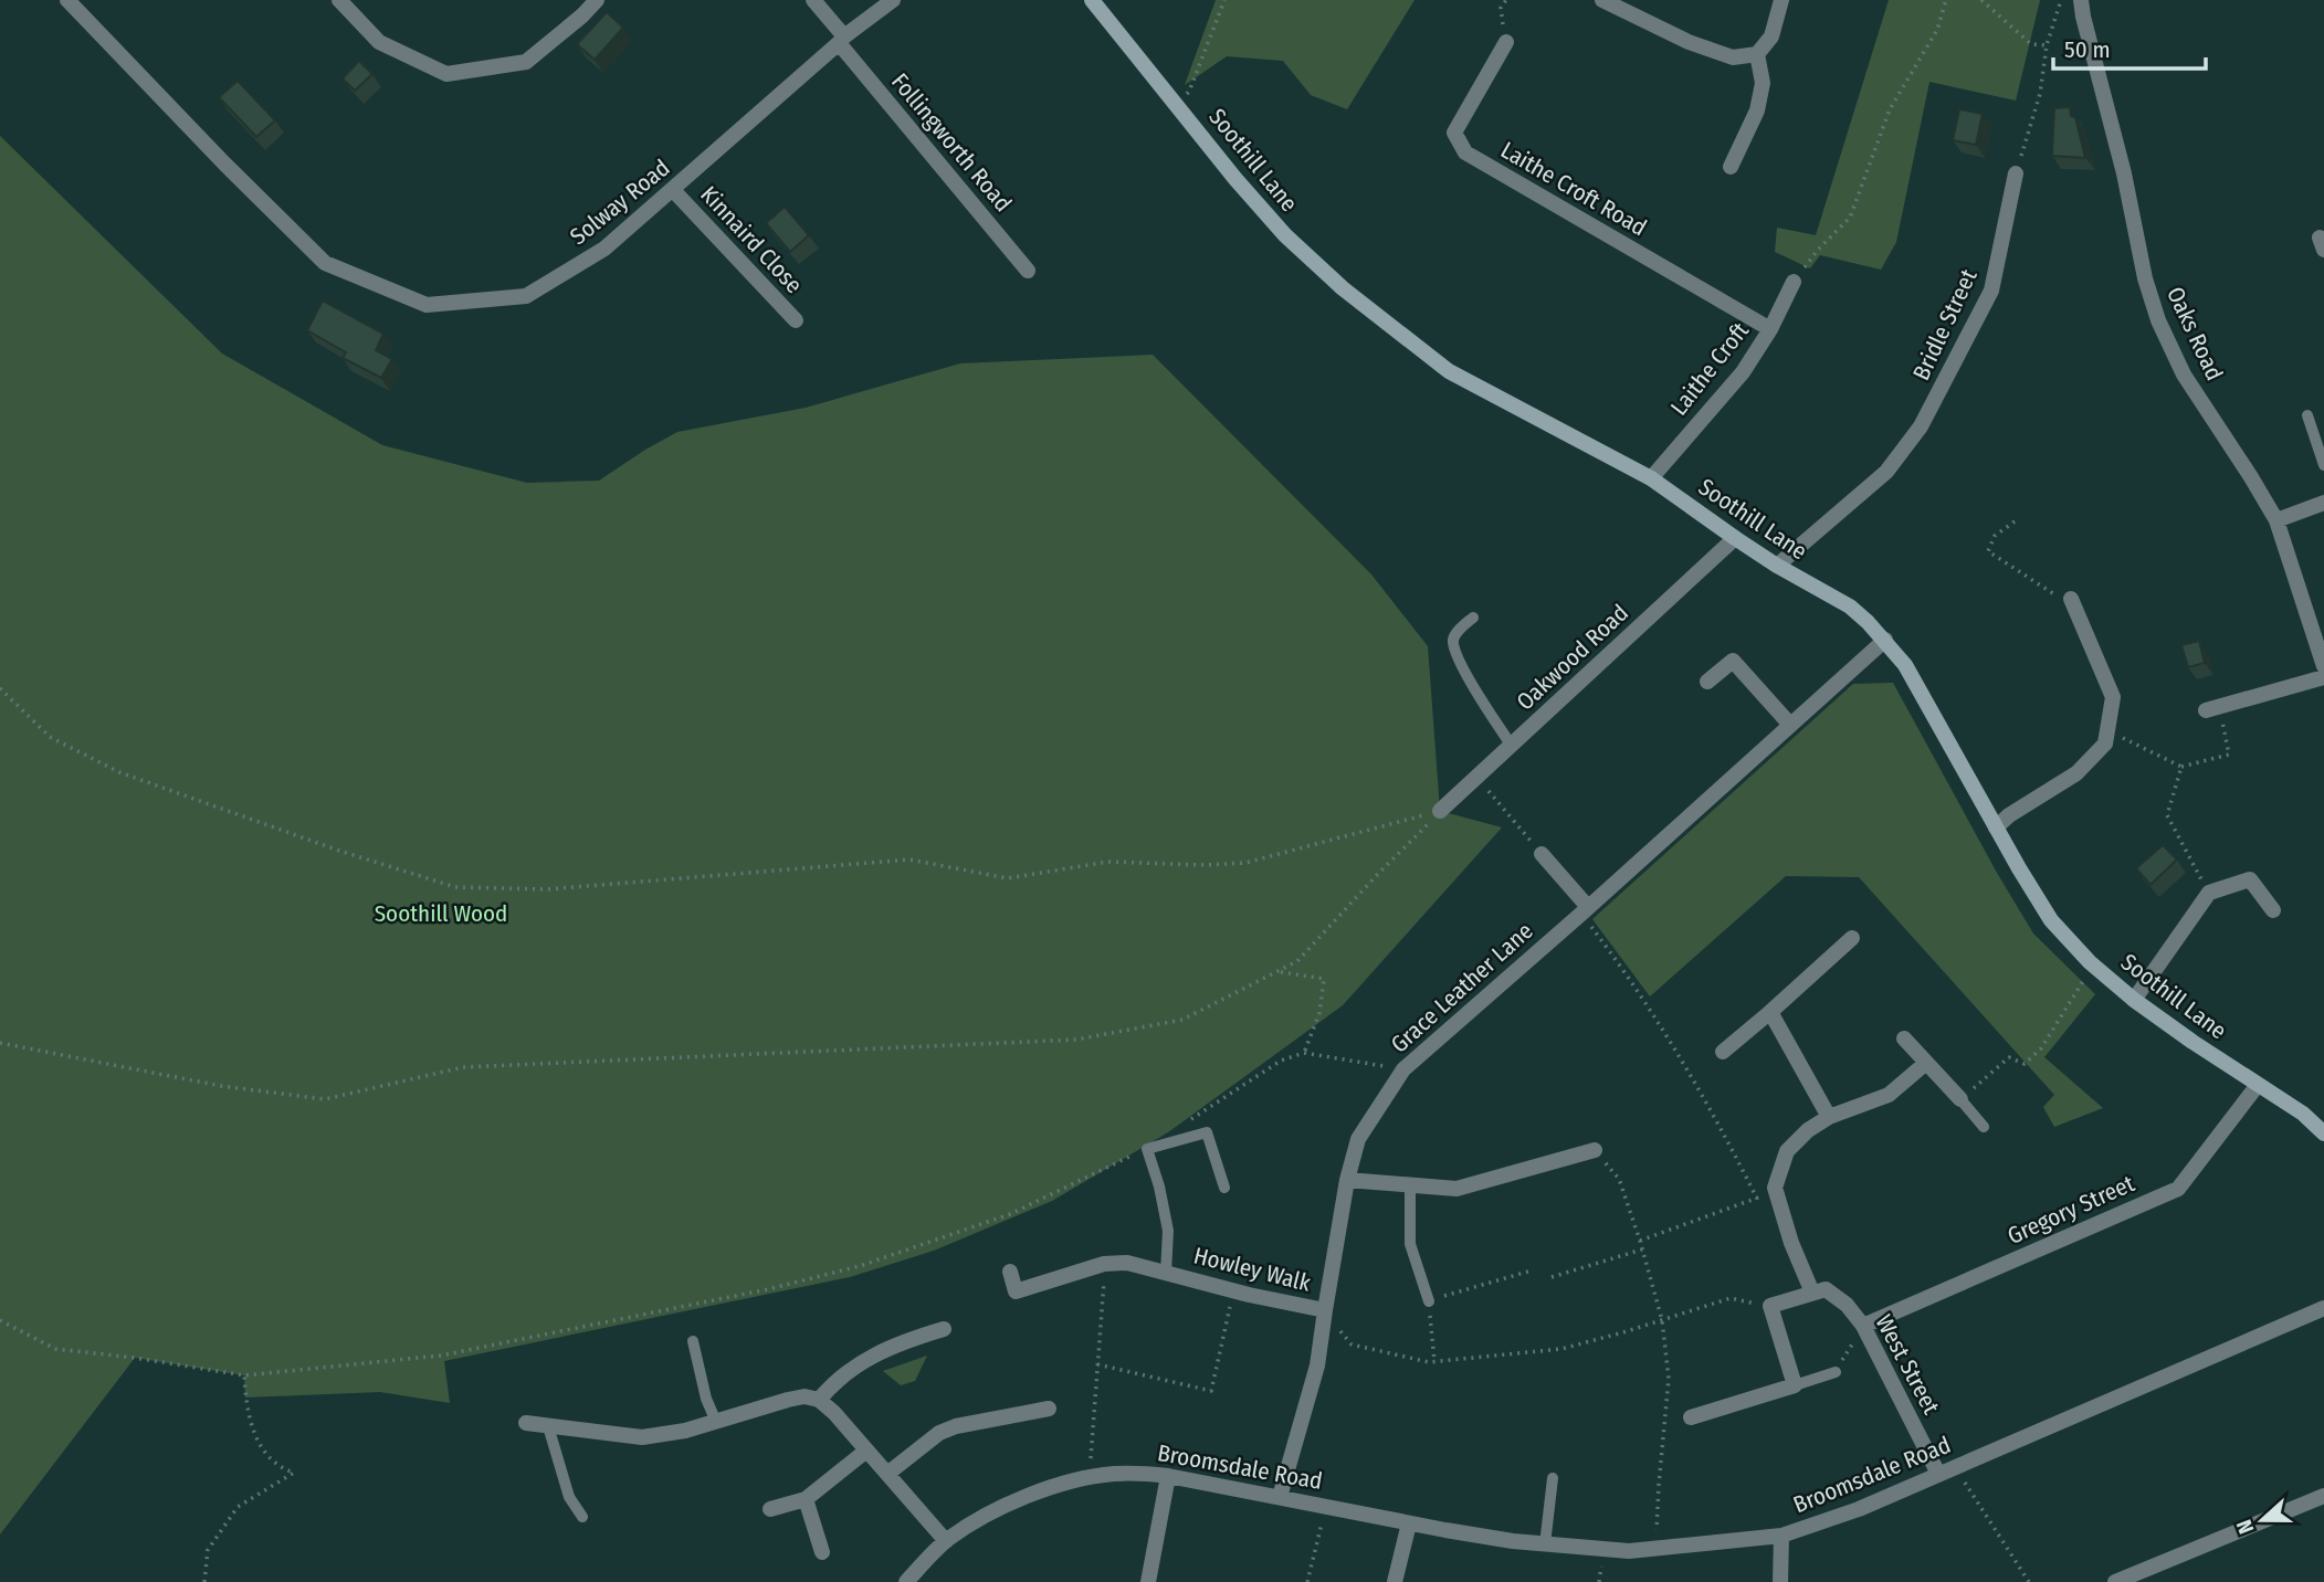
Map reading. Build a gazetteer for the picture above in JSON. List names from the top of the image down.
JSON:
{
  "streets": {
    "main road": ["Soothill Lane"],
    "street": [
      "Follingworth Road",
      "Laithe Croft Road",
      "Solway Road",
      "Kinnaird Close",
      "Bridle Street",
      "Oaks Road",
      "Laithe Croft",
      "Oakwood Road",
      "Grace Leather Lane",
      "Gregory Street",
      "Howley Walk",
      "West Street",
      "Broomsdale Road"
    ]
  },
  "crossings": [
    ["Follingworth Road", "Solway Road"],
    ["Soothill Lane", "Bridle Street"],
    ["Soothill Lane", "Laithe Croft"],
    ["Soothill Lane", "Oakwood Road"],
    ["Soothill Lane", "Grace Leather Lane"],
    ["Soothill Lane", "Gregory Street"],
    ["Laithe Croft Road", "Laithe Croft"],
    ["Solway Road", "Kinnaird Close"],
    ["Grace Leather Lane", "Howley Walk"],
    ["Grace Leather Lane", "Broomsdale Road"],
    ["Gregory Street", "West Street"],
    ["West Street", "Broomsdale Road"]
  ],
  "parks": ["Soothill Wood"],
  "scale_bar": "50 m",
  "north": "left"
}
